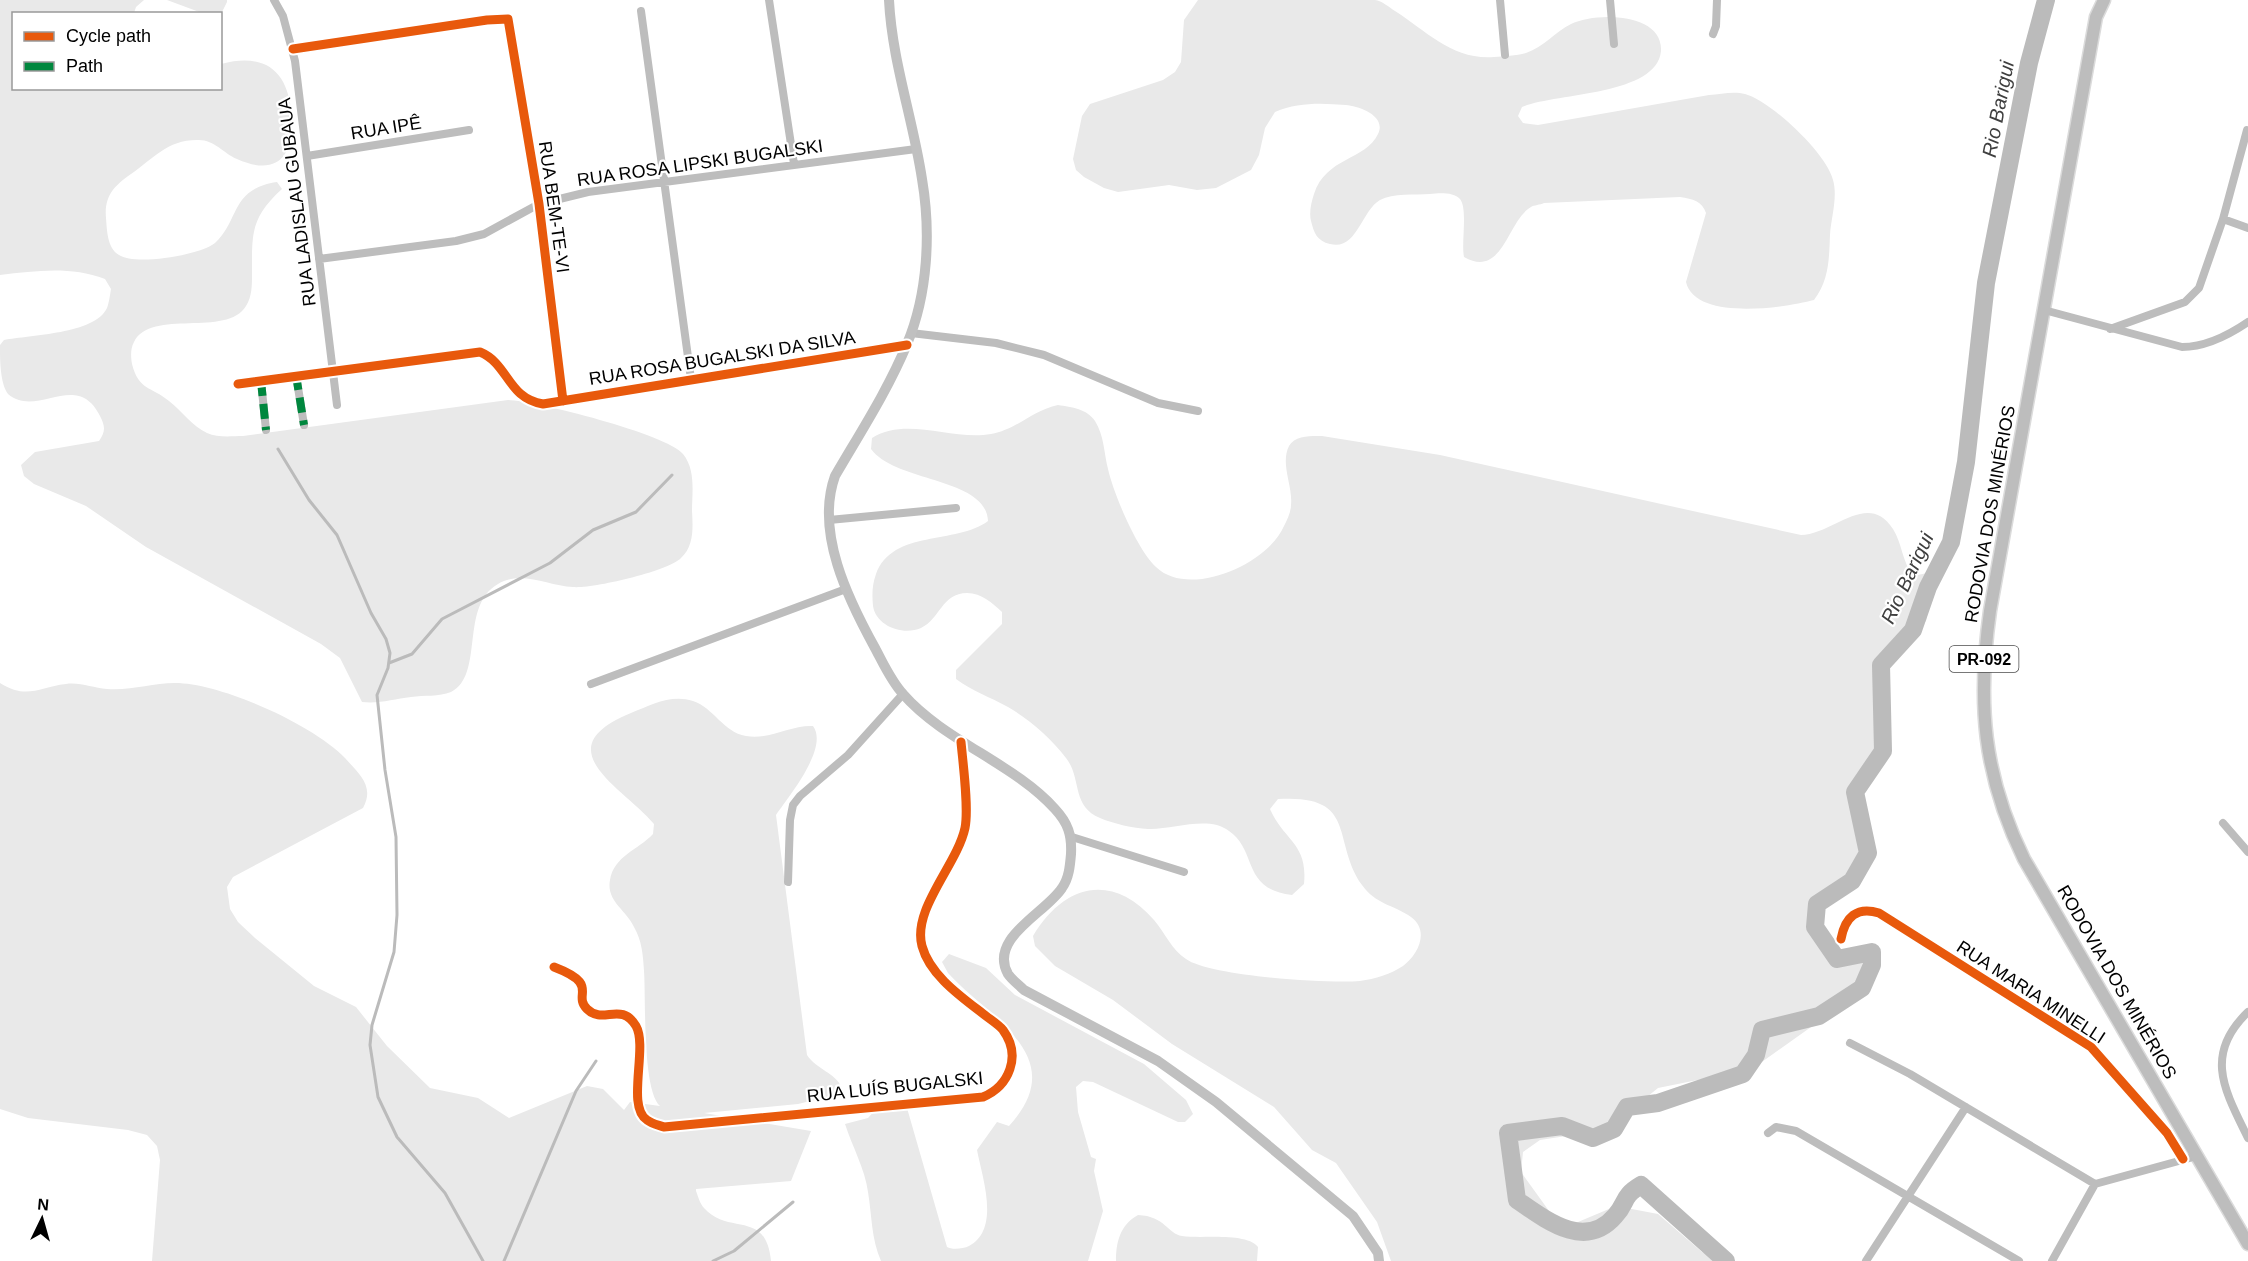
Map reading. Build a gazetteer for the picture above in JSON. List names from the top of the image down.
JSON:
{
  "streets": {
    "main road": ["RODOVIA DOS MINÉRIOS", "PR-092"],
    "street": [
      "RUA IPÊ",
      "RUA ROSA LIPSKI BUGALSKI",
      "RUA LADISLAU GUBAUA",
      "RUA BEM-TE-VI",
      "RUA ROSA BUGALSKI DA SILVA",
      "RUA MARIA MINELLI",
      "RUA LUÍS BUGALSKI"
    ]
  },
  "crossings": [
    ["RUA IPÊ", "RUA LADISLAU GUBAUA"],
    ["RUA ROSA LIPSKI BUGALSKI", "RUA LADISLAU GUBAUA"],
    ["RUA ROSA LIPSKI BUGALSKI", "RUA BEM-TE-VI"],
    ["RUA LADISLAU GUBAUA", "RUA BEM-TE-VI"],
    ["RUA LADISLAU GUBAUA", "RUA ROSA BUGALSKI DA SILVA"],
    ["RUA BEM-TE-VI", "RUA ROSA BUGALSKI DA SILVA"]
  ],
  "water": ["Rio Barigui"],
  "legend": ["Cycle path", "Path"],
  "north": "top"
}
